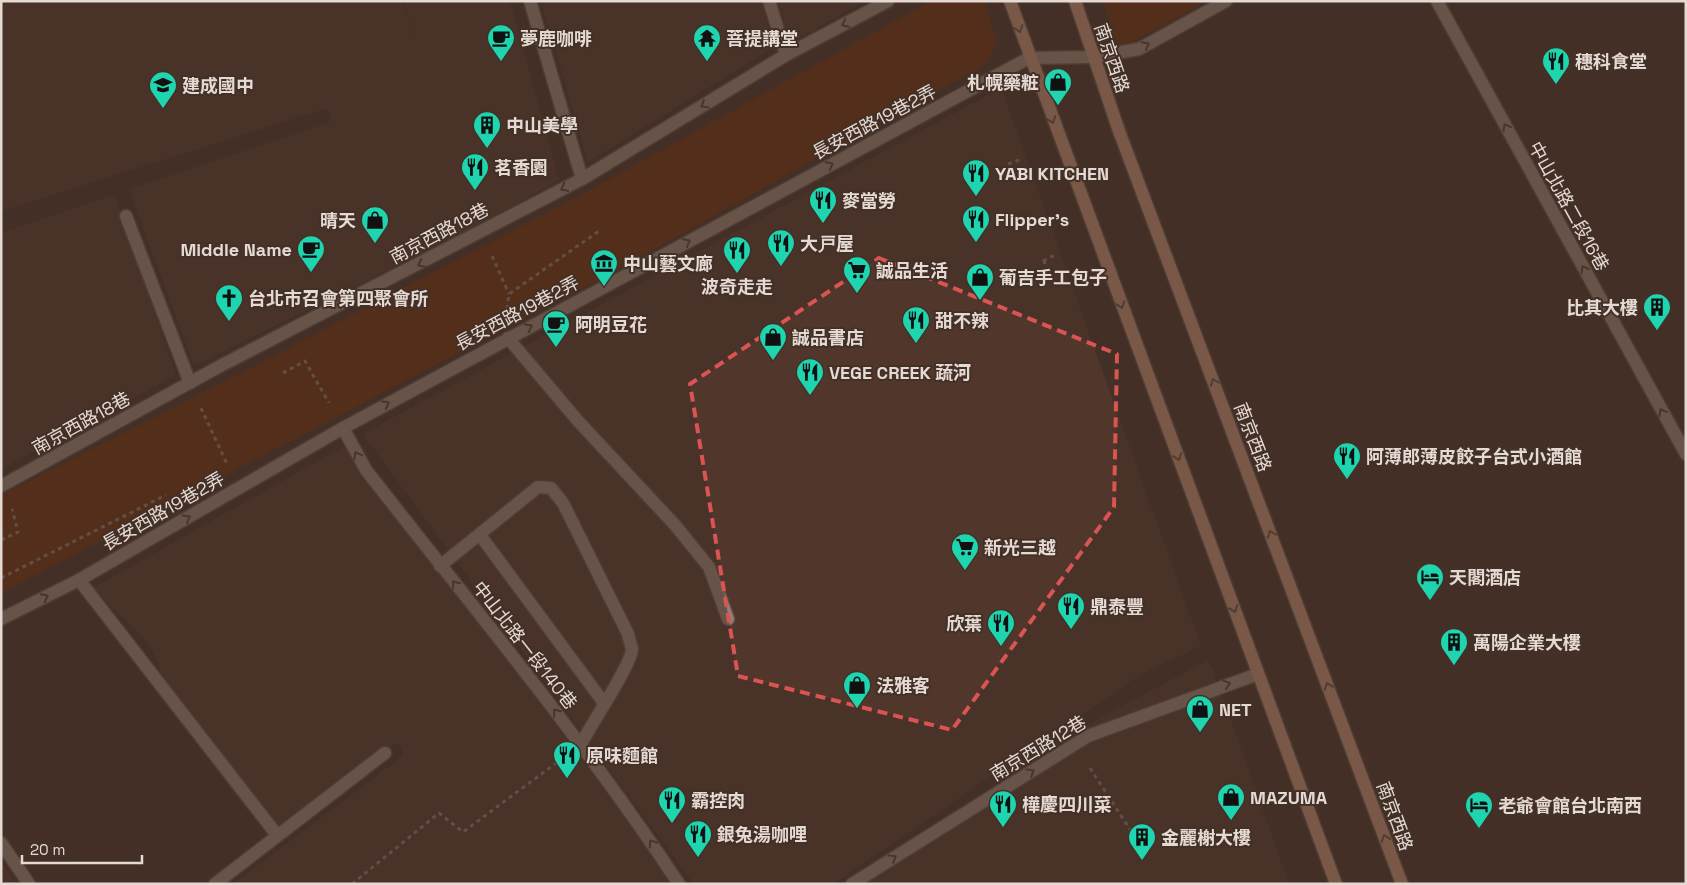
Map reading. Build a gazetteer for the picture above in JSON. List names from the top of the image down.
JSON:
{
  "streets": {
    "main road": ["南京西路"],
    "street": [
      "長安西路19巷2弄",
      "中山北路二段16巷",
      "南京西路18巷",
      "中山北路一段140巷",
      "南京西路12巷"
    ]
  },
  "crossings": [
    ["長安西路19巷2弄", "中山北路一段140巷"]
  ],
  "one_way": [
    "長安西路19巷2弄",
    "中山北路二段16巷",
    "南京西路18巷",
    "南京西路12巷"
  ],
  "places": {
    "cafe": ["夢鹿咖啡", "Middle Name", "阿明豆花"],
    "temple": ["菩提講堂"],
    "restaurant": [
      "穗科食堂",
      "茗香園",
      "YABI KITCHEN",
      "麥當勞",
      "Flipper’s",
      "大戸屋",
      "波奇走走",
      "甜不辣",
      "VEGE CREEK 蔬河",
      "阿薄郎薄皮餃子台式小酒館",
      "鼎泰豐",
      "欣葉",
      "原味麵館",
      "霸控肉",
      "樺慶四川菜",
      "銀兔湯咖哩"
    ],
    "shop": [
      "札幌藥粧",
      "晴天",
      "葡吉手工包子",
      "誠品書店",
      "法雅客",
      "NET",
      "MAZUMA"
    ],
    "school or university": ["建成國中"],
    "building": [
      "中山美學",
      "比其大樓",
      "萬陽企業大樓",
      "金麗榭大樓"
    ],
    "museum": ["中山藝文廊"],
    "supermarket": ["誠品生活", "新光三越"],
    "church": ["台北市召會第四聚會所"],
    "hotel": ["天閣酒店", "老爺會館台北南西"]
  },
  "scale_bar": "20 m"
}
